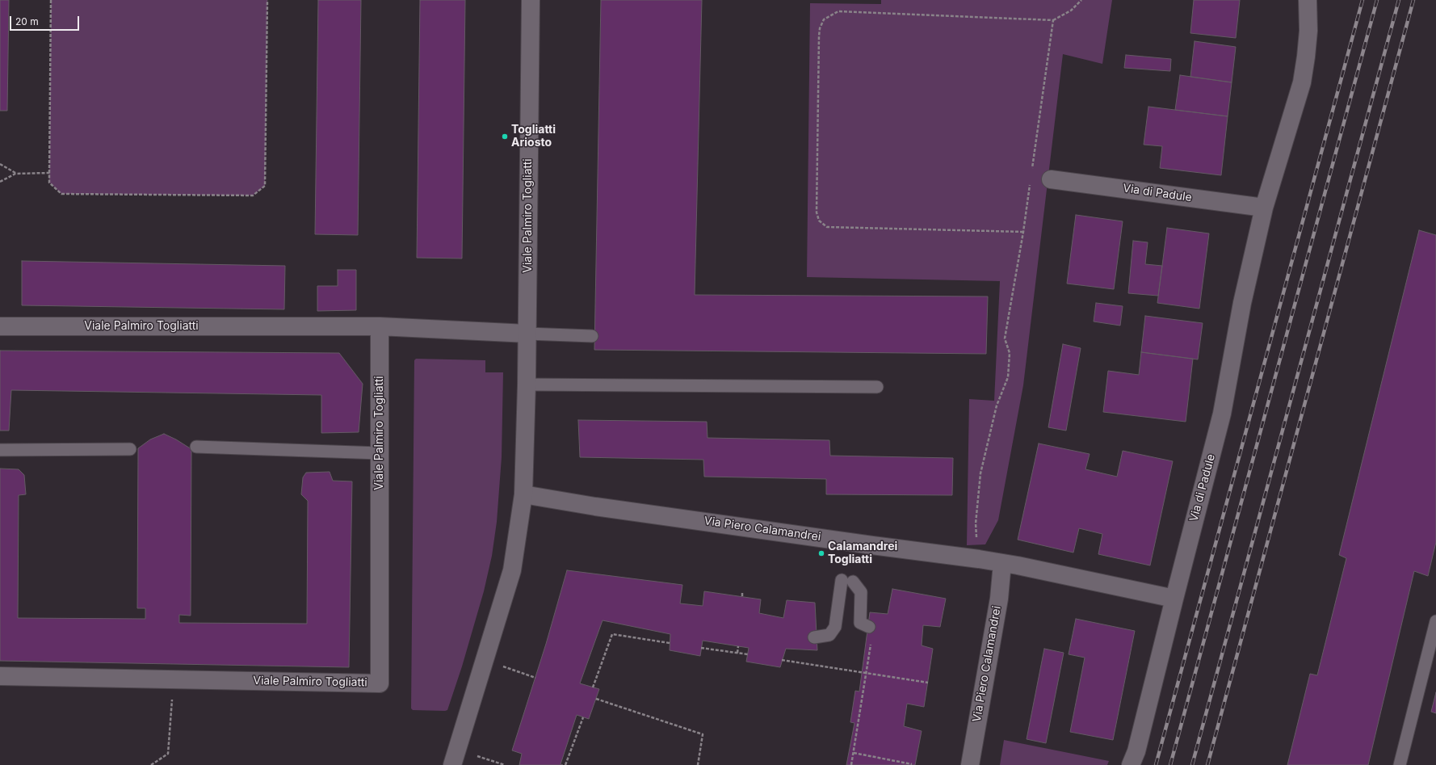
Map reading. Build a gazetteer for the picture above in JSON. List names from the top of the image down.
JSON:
{
  "streets": {
    "street": ["Via di Padule", "Viale Palmiro Togliatti", "Via Piero Calamandrei"]
  },
  "crossings": [
    ["Via di Padule", "Via Piero Calamandrei"],
    ["Viale Palmiro Togliatti", "Via Piero Calamandrei"]
  ],
  "places": ["Togliatti Ariosto", "Calamandrei Togliatti"],
  "scale_bar": "20 m"
}
